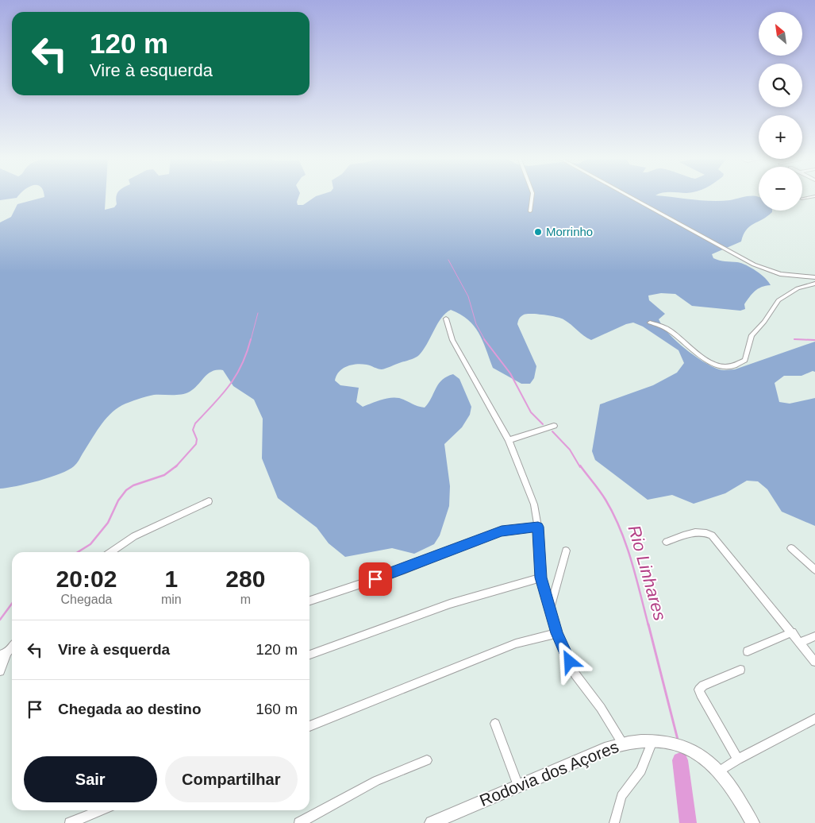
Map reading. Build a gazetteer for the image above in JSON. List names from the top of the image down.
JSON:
{
  "streets": {
    "street": ["Rodovia dos Açores"]
  },
  "water": ["Rio Linhares"],
  "places": ["Morrinho"],
  "north": "top left",
  "page": {
    "map_buttons": ["+", "−"],
    "turn": ["120 m", "Vire à esquerda"],
    "eta": [
      "20:02",
      "Chegada",
      "1",
      "min",
      "280",
      "m"
    ],
    "list": [
      {
        "name": "Vire à esquerda",
        "value": "120 m"
      },
      {
        "name": "Chegada ao destino",
        "value": "160 m"
      }
    ],
    "buttons": ["Sair", "Compartilhar"]
  }
}
